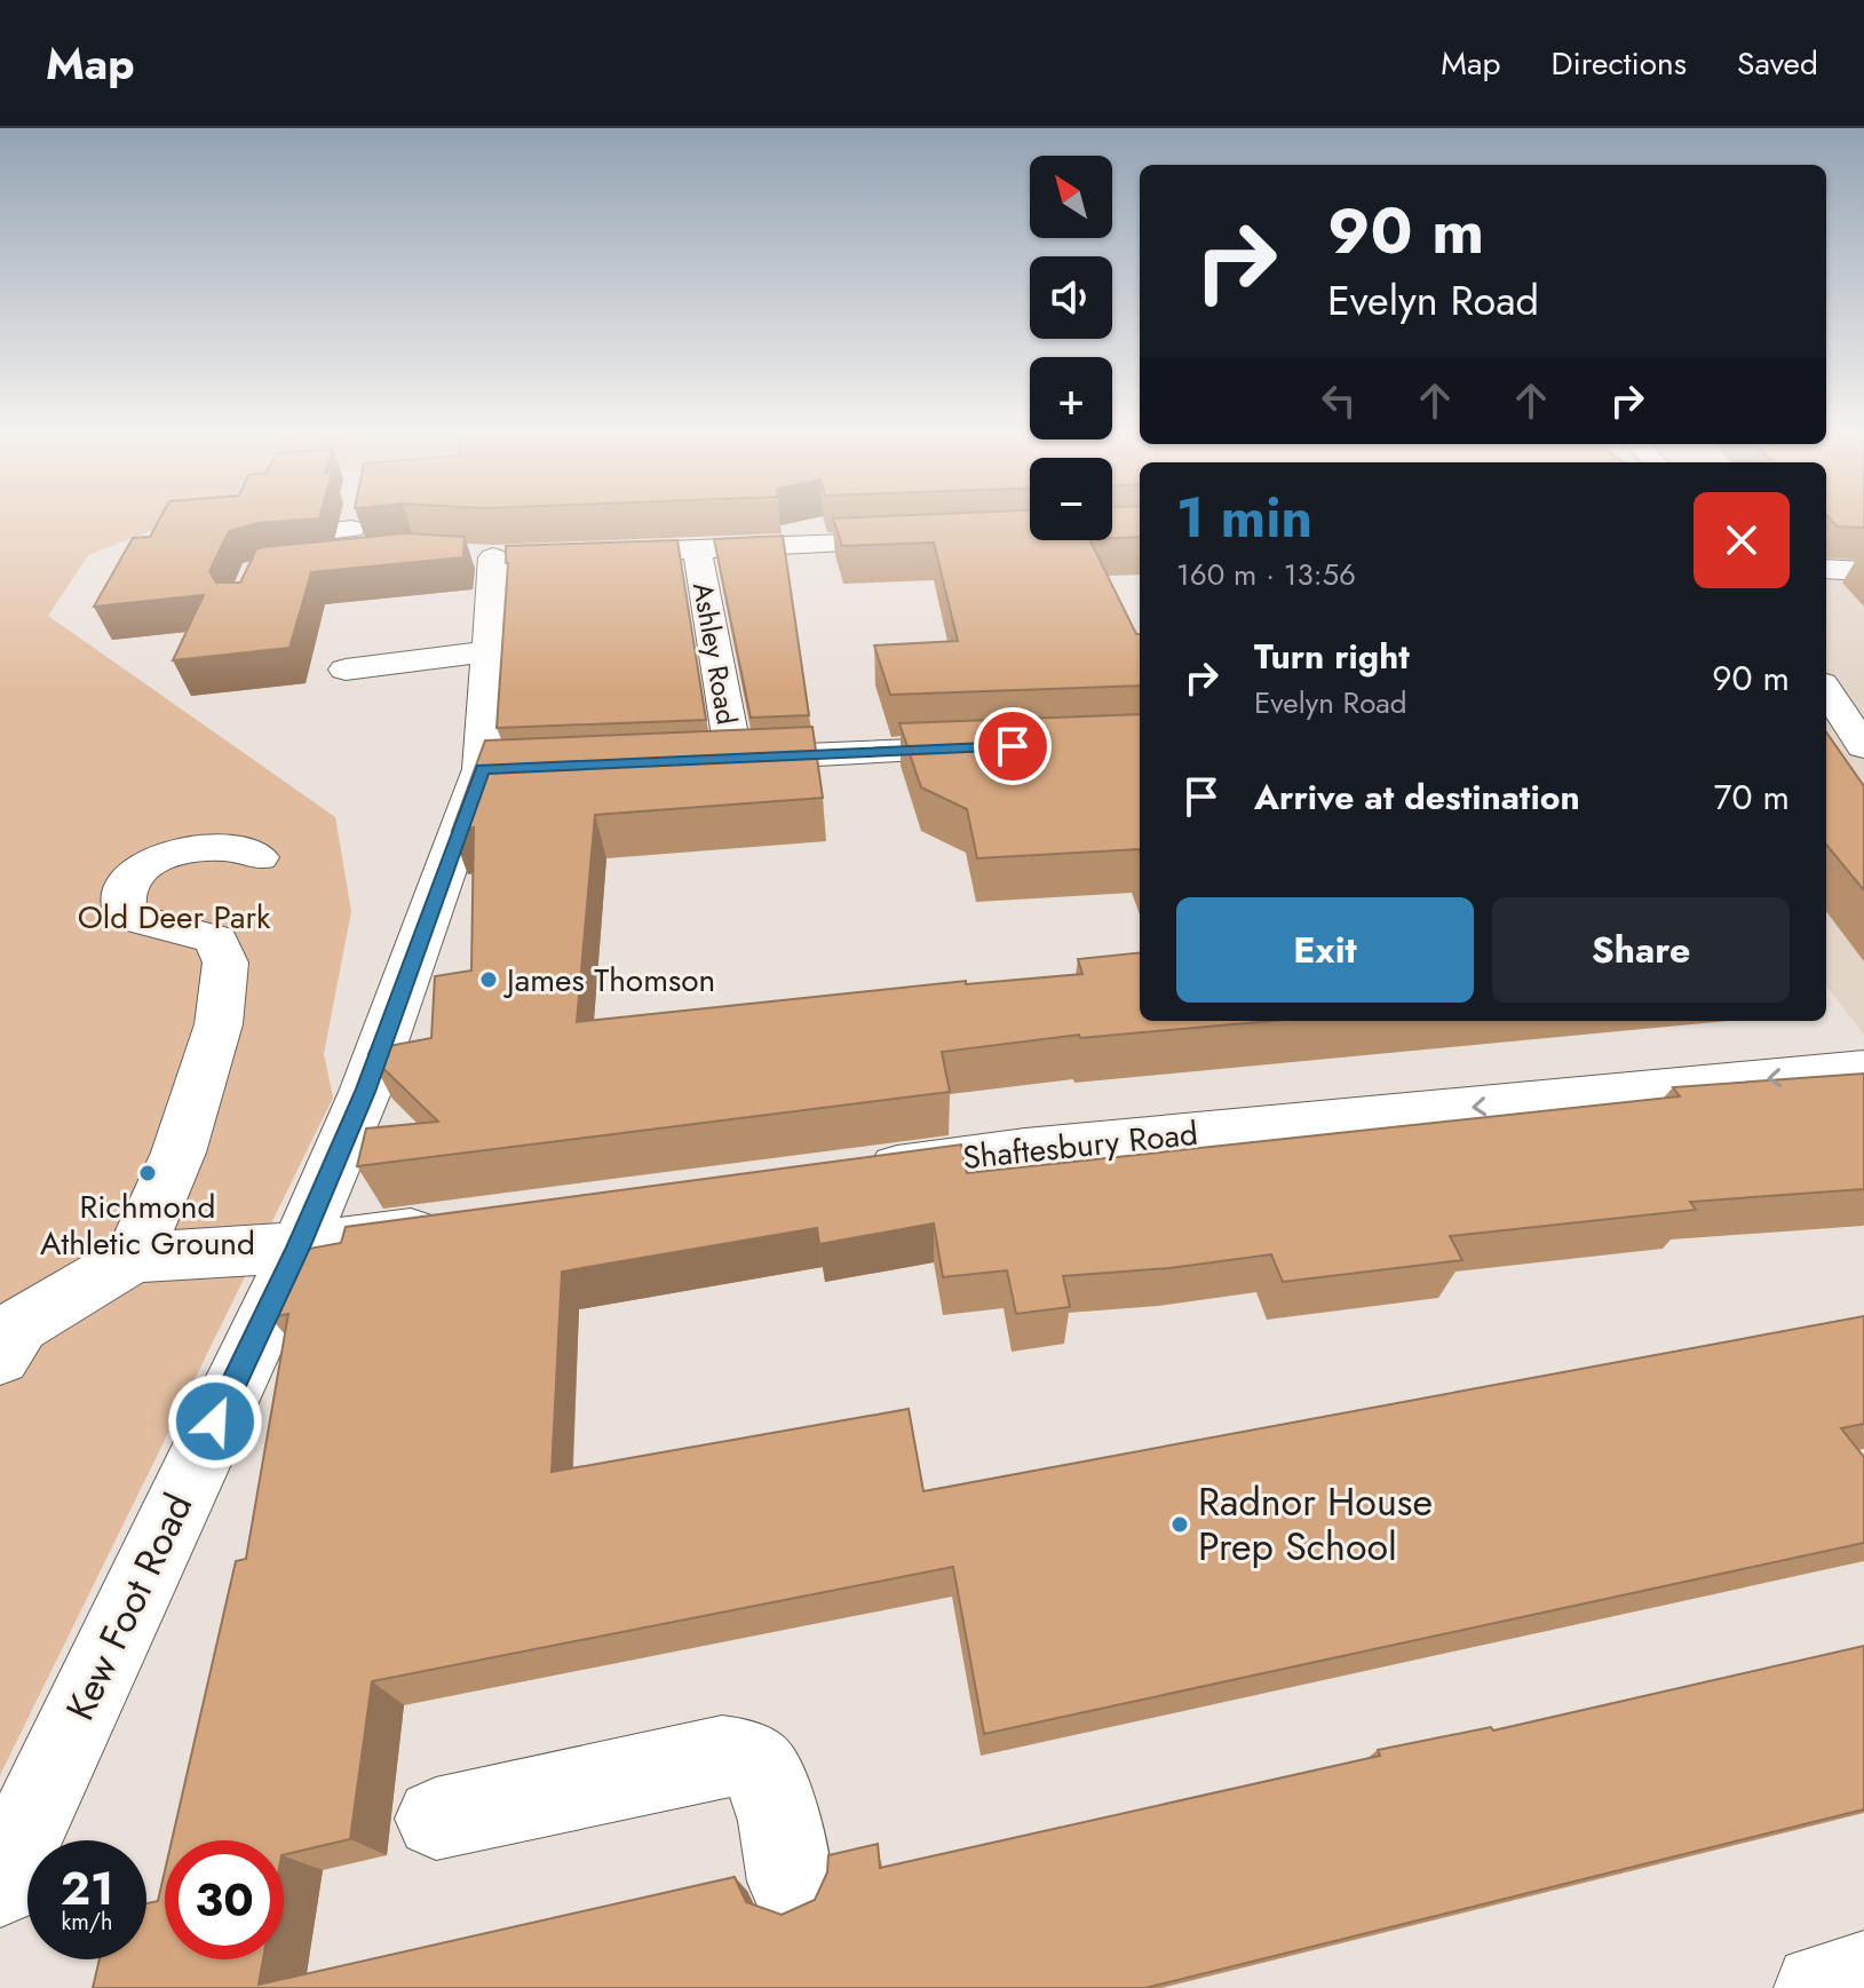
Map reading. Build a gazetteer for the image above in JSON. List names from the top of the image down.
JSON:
{
  "streets": {
    "street": ["Ashley Road", "Shaftesbury Road", "Kew Foot Road"]
  },
  "one_way": ["Shaftesbury Road"],
  "parks": ["Old Deer Park"],
  "places": ["James Thomson", "Richmond Athletic Ground", "Radnor House Prep School"],
  "north": "top left",
  "page": {
    "header": "Map",
    "nav": ["Map", "Directions", "Saved"],
    "map_buttons": ["+", "−"],
    "turn": ["90 m", "Evelyn Road"],
    "heading": ["1 min", "160 m · 13:56"],
    "list": [
      {
        "name": "Turn right",
        "note": "Evelyn Road",
        "value": "90 m"
      },
      {
        "name": "Arrive at destination",
        "value": "70 m"
      }
    ],
    "buttons": ["Exit", "Share"],
    "speed": "21 km/h",
    "limit": "30"
  }
}
